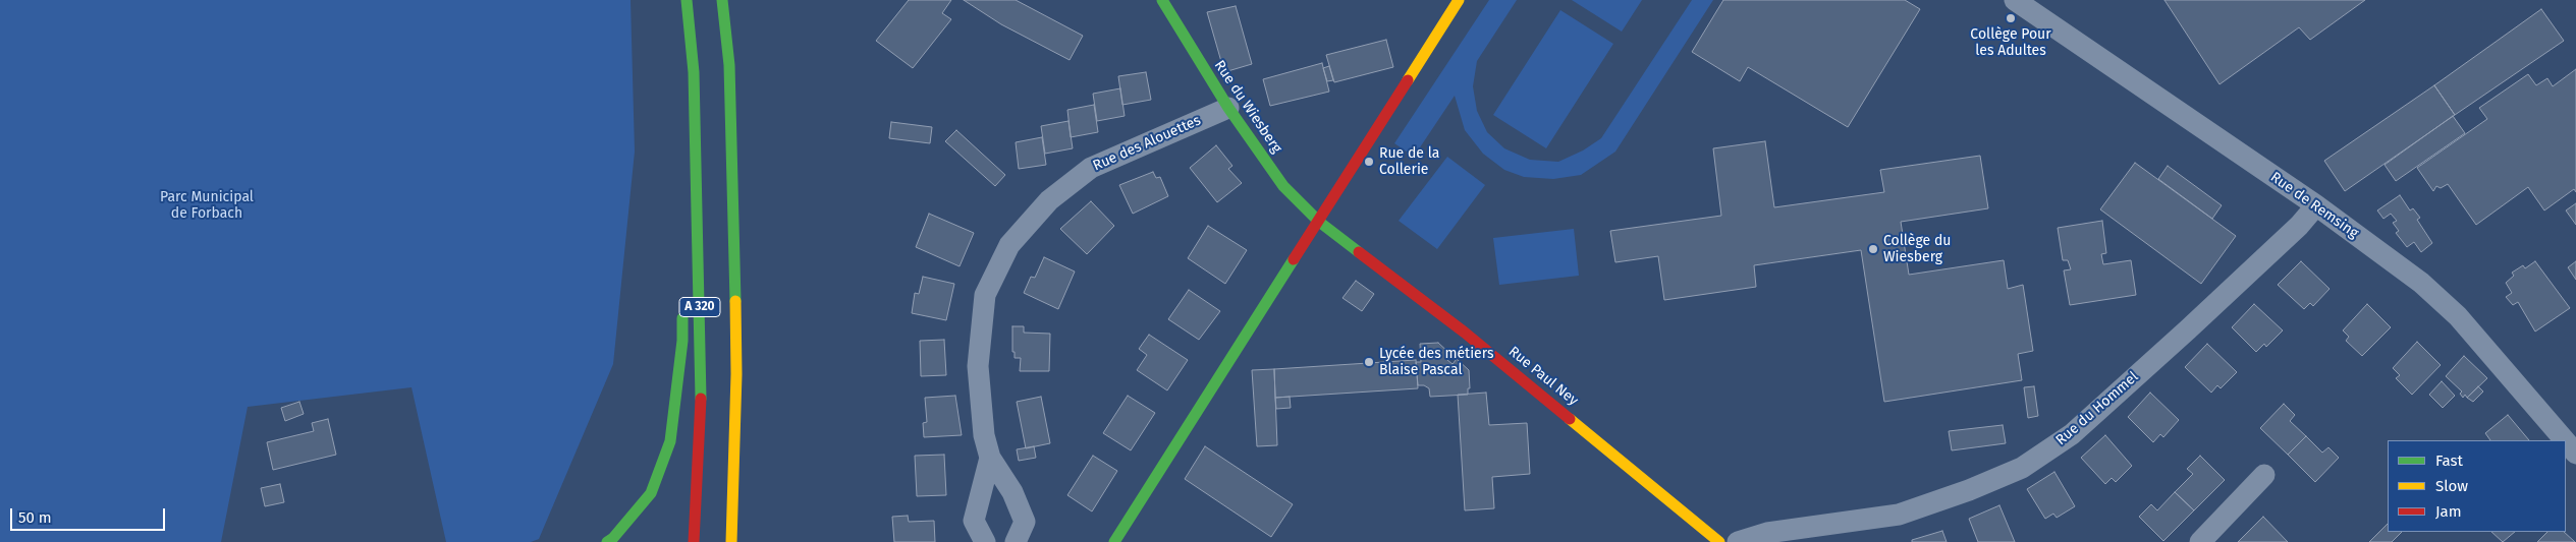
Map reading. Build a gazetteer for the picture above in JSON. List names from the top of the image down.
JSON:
{
  "streets": {
    "main road": ["Rue du Wiesberg", "A 320", "Rue Paul Ney"],
    "street": ["Rue des Alouettes", "Rue de Remsing", "Rue du Hommel"]
  },
  "crossings": [
    ["Rue du Wiesberg", "Rue des Alouettes"],
    ["Rue du Wiesberg", "Rue Paul Ney"],
    ["Rue de Remsing", "Rue du Hommel"]
  ],
  "parks": ["Parc Municipal de Forbach"],
  "places": [
    "Collège Pour les Adultes",
    "Rue de la Collerie",
    "Collège du Wiesberg",
    "Lycée des métiers Blaise Pascal"
  ],
  "legend": ["Fast", "Slow", "Jam"],
  "scale_bar": "50 m"
}
